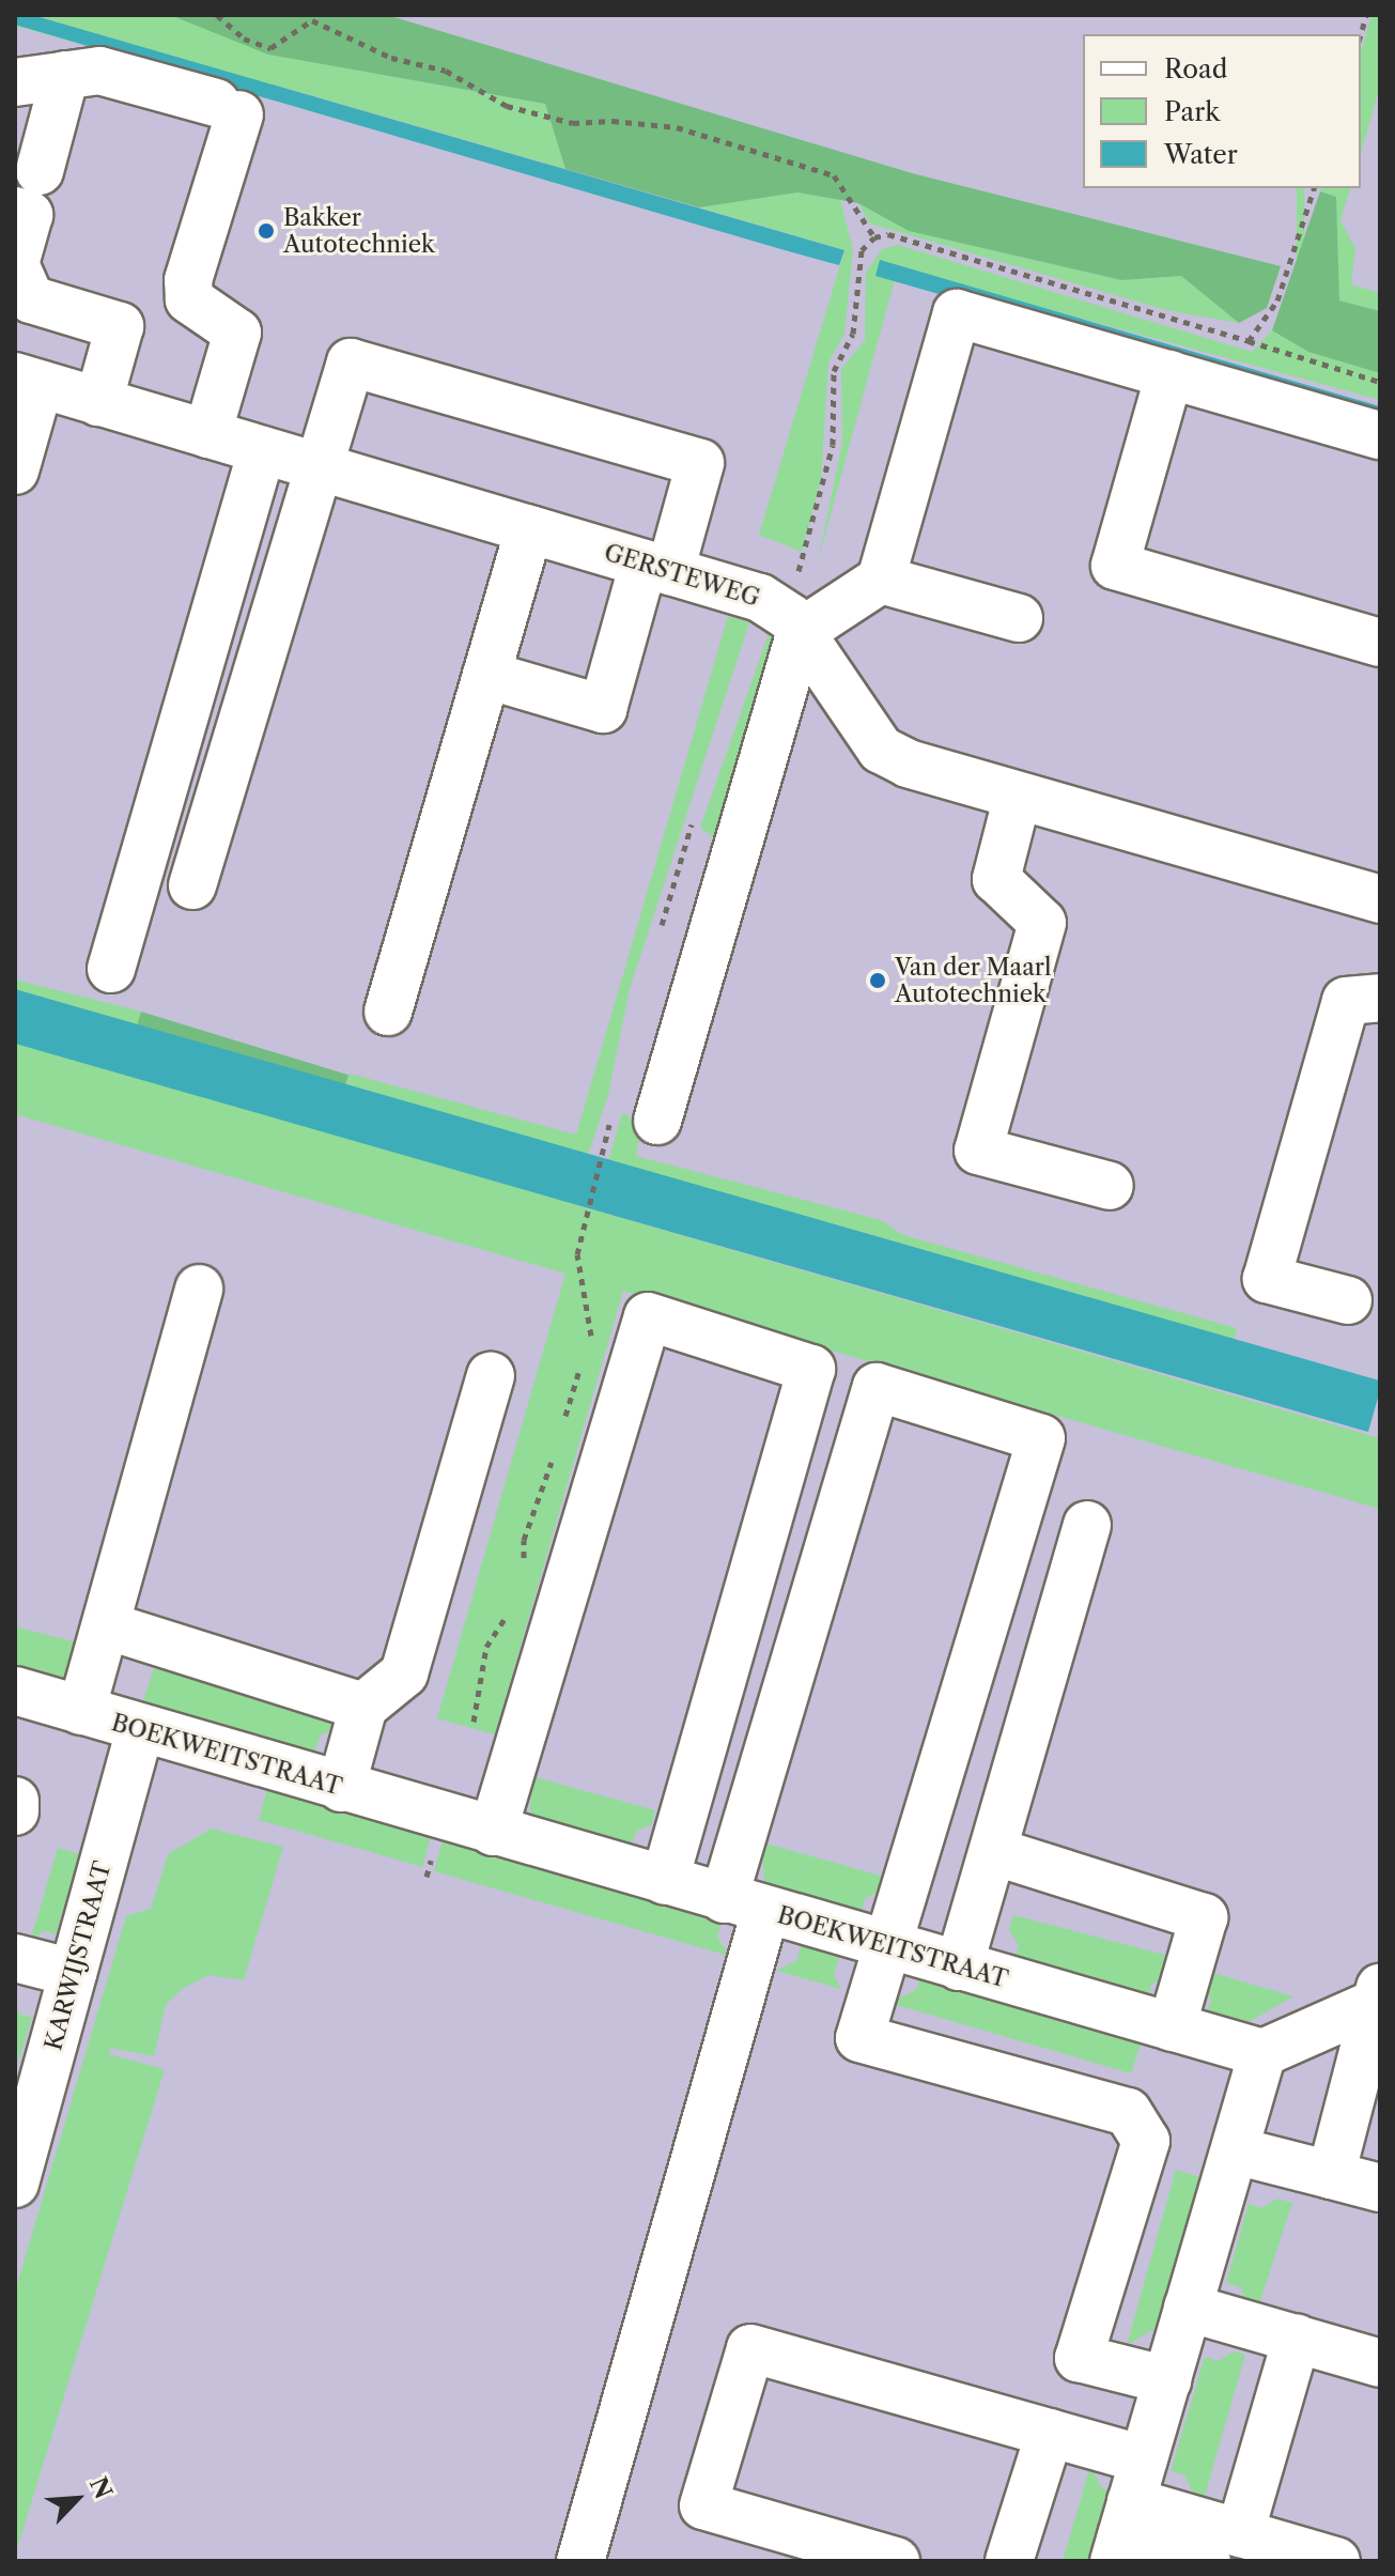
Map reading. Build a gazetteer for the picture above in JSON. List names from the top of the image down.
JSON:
{
  "streets": {
    "street": ["GERSTEWEG", "BOEKWEITSTRAAT", "KARWIJSTRAAT"]
  },
  "crossings": [
    ["BOEKWEITSTRAAT", "KARWIJSTRAAT"]
  ],
  "places": ["Bakker Autotechniek", "Van der Maarl Autotechniek"],
  "legend": ["Road", "Park", "Water"],
  "north": "top right"
}
